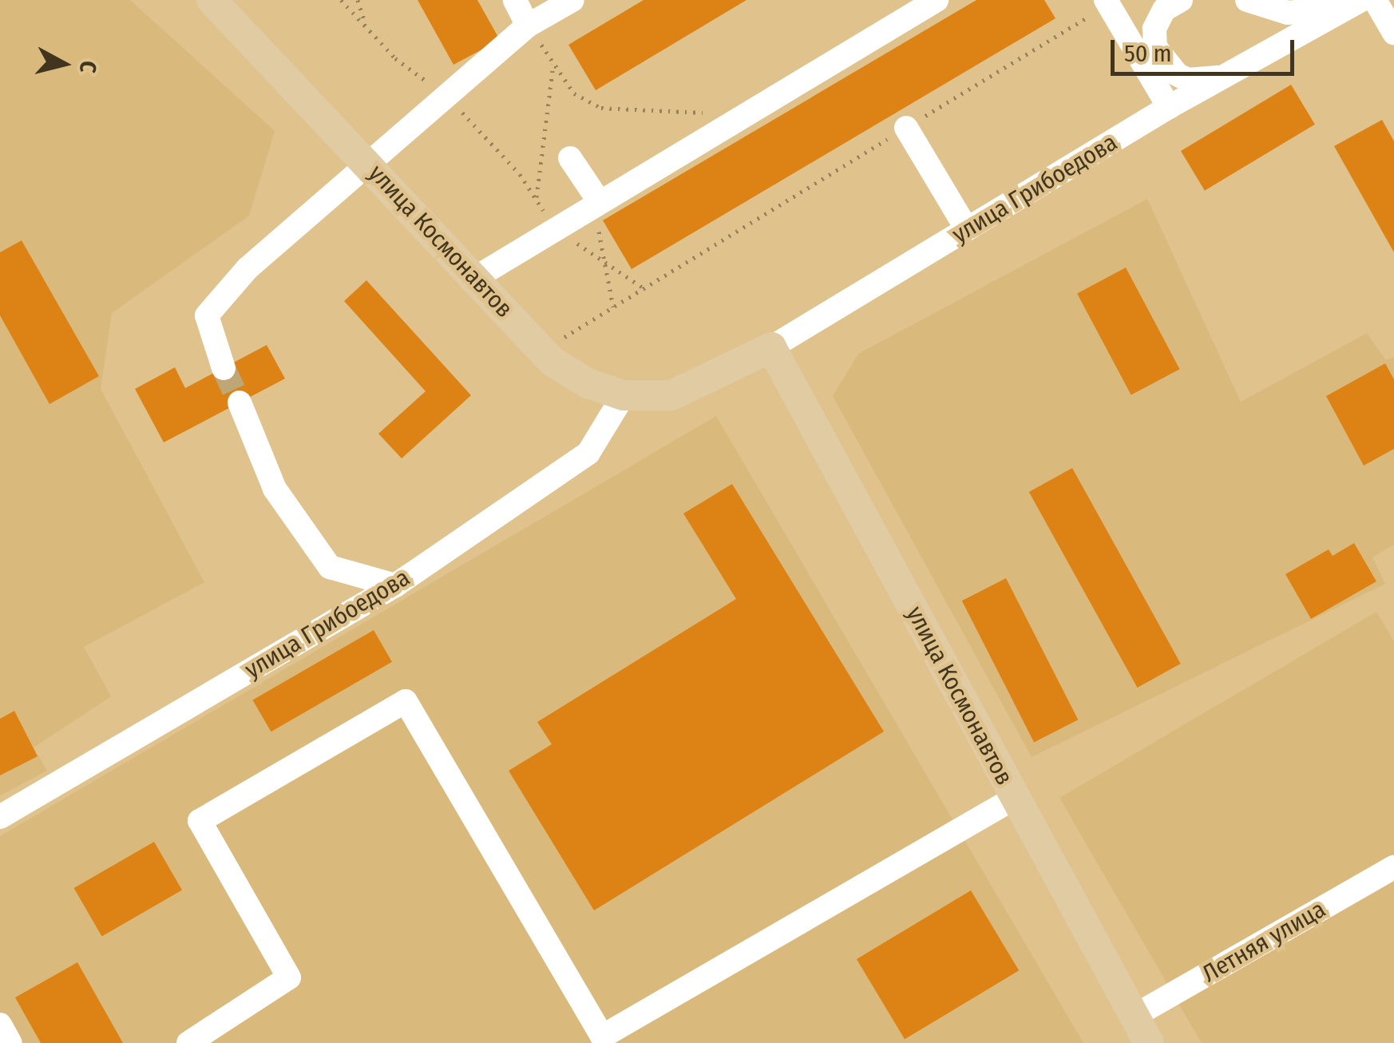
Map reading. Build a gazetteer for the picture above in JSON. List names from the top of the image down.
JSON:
{
  "streets": {
    "main road": ["улица Грибоедова", "улица Космонавтов"],
    "street": ["Летняя улица"]
  },
  "crossings": [
    ["улица Грибоедова", "улица Космонавтов"],
    ["улица Космонавтов", "Летняя улица"]
  ],
  "scale_bar": "50 m",
  "north": "right"
}
